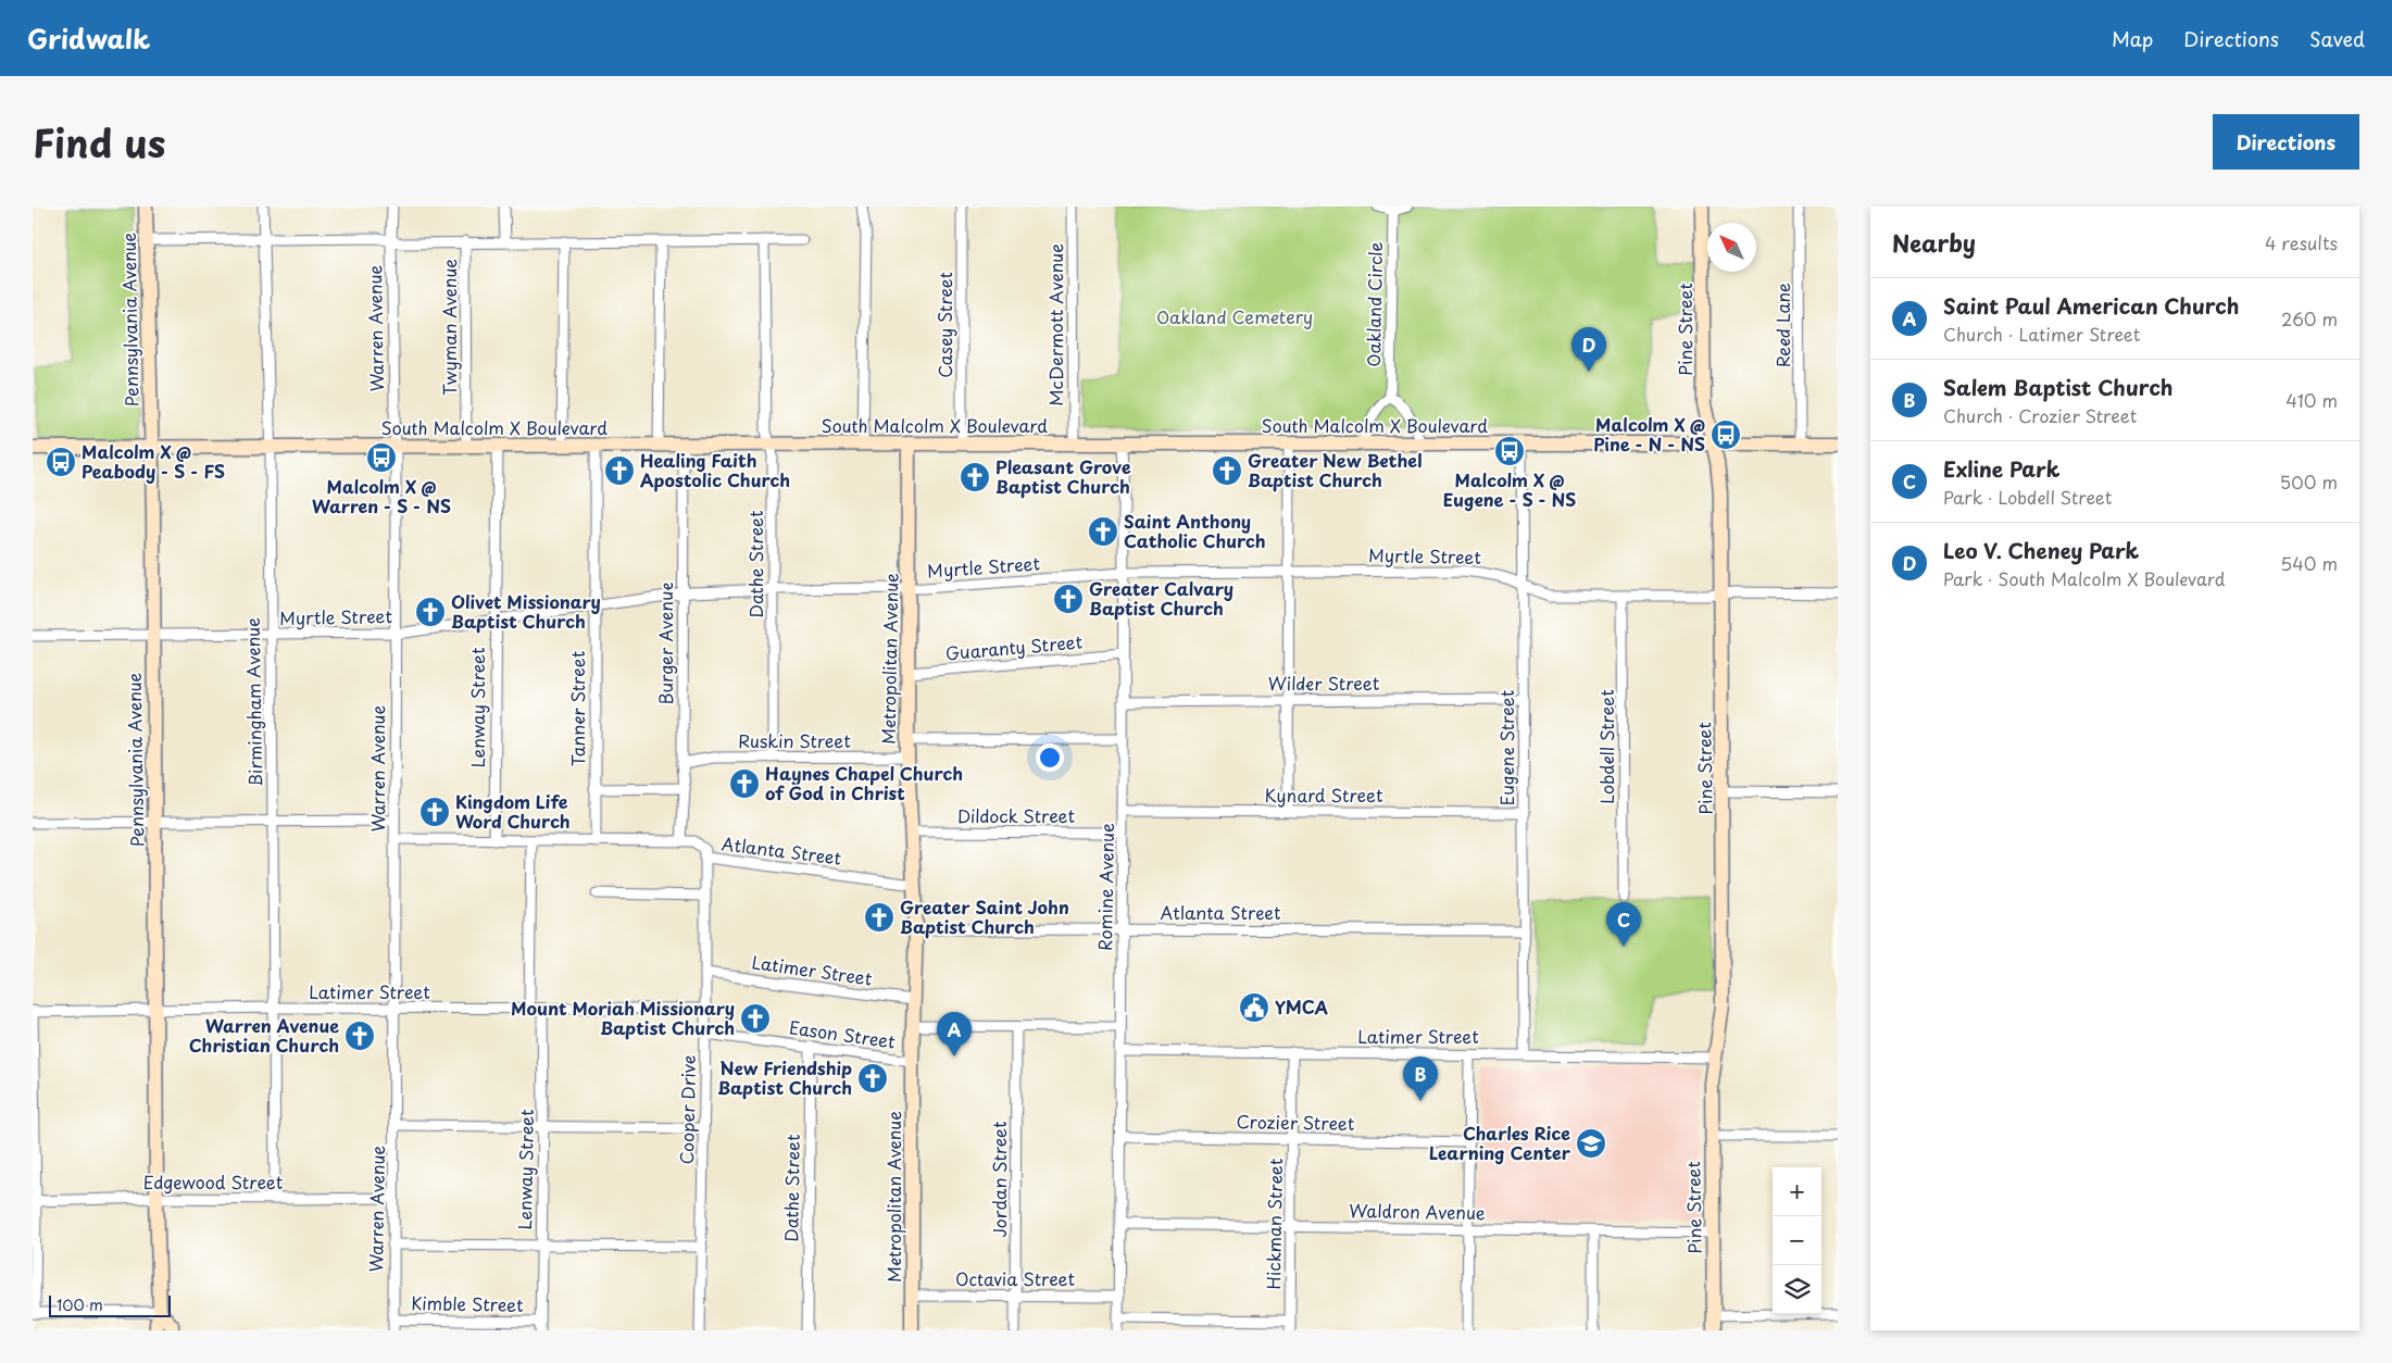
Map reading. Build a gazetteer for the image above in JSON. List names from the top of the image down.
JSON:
{
  "streets": {
    "street": [
      "Oakland Circle",
      "Pennsylvania Avenue",
      "Casey Street",
      "McDermott Avenue",
      "Reed Lane",
      "Twyman Avenue",
      "Warren Avenue",
      "Pine Street",
      "South Malcolm X Boulevard",
      "Myrtle Street",
      "Dathe Street",
      "Burger Avenue",
      "Guaranty Street",
      "Metropolitan Avenue",
      "Wilder Street",
      "Birmingham Avenue",
      "Lenway Street",
      "Tanner Street",
      "Ruskin Street",
      "Lobdell Street",
      "Eugene Street",
      "Kynard Street",
      "Dildock Street",
      "Atlanta Street",
      "Romine Avenue",
      "Latimer Street",
      "Eason Street",
      "Cooper Drive",
      "Crozier Street",
      "Jordan Street",
      "Edgewood Street",
      "Waldron Avenue",
      "Hickman Street",
      "Octavia Street",
      "Kimble Street"
    ]
  },
  "crossings": [
    ["Pennsylvania Avenue", "South Malcolm X Boulevard"],
    ["Pennsylvania Avenue", "Myrtle Street"],
    ["Pennsylvania Avenue", "Latimer Street"],
    ["Pennsylvania Avenue", "Edgewood Street"],
    ["Casey Street", "South Malcolm X Boulevard"],
    ["McDermott Avenue", "South Malcolm X Boulevard"],
    ["Reed Lane", "South Malcolm X Boulevard"],
    ["Twyman Avenue", "South Malcolm X Boulevard"],
    ["Warren Avenue", "South Malcolm X Boulevard"],
    ["Warren Avenue", "Myrtle Street"],
    ["Warren Avenue", "Atlanta Street"],
    ["Warren Avenue", "Latimer Street"],
    ["Warren Avenue", "Edgewood Street"],
    ["Warren Avenue", "Kimble Street"],
    ["Pine Street", "South Malcolm X Boulevard"],
    ["Pine Street", "Myrtle Street"],
    ["Pine Street", "Latimer Street"],
    ["Pine Street", "Waldron Avenue"],
    ["South Malcolm X Boulevard", "Dathe Street"],
    ["South Malcolm X Boulevard", "Burger Avenue"],
    ["South Malcolm X Boulevard", "Metropolitan Avenue"],
    ["South Malcolm X Boulevard", "Birmingham Avenue"],
    ["South Malcolm X Boulevard", "Lenway Street"],
    ["South Malcolm X Boulevard", "Tanner Street"],
    ["South Malcolm X Boulevard", "Eugene Street"],
    ["South Malcolm X Boulevard", "Romine Avenue"],
    ["Myrtle Street", "Dathe Street"],
    ["Myrtle Street", "Burger Avenue"],
    ["Myrtle Street", "Metropolitan Avenue"],
    ["Myrtle Street", "Birmingham Avenue"],
    ["Myrtle Street", "Lenway Street"],
    ["Myrtle Street", "Tanner Street"],
    ["Myrtle Street", "Lobdell Street"],
    ["Myrtle Street", "Eugene Street"],
    ["Myrtle Street", "Romine Avenue"],
    ["Dathe Street", "Ruskin Street"],
    ["Dathe Street", "Eason Street"],
    ["Burger Avenue", "Ruskin Street"],
    ["Burger Avenue", "Atlanta Street"],
    ["Guaranty Street", "Metropolitan Avenue"],
    ["Guaranty Street", "Romine Avenue"],
    ["Metropolitan Avenue", "Ruskin Street"],
    ["Metropolitan Avenue", "Dildock Street"],
    ["Metropolitan Avenue", "Atlanta Street"],
    ["Metropolitan Avenue", "Latimer Street"],
    ["Metropolitan Avenue", "Eason Street"],
    ["Metropolitan Avenue", "Octavia Street"],
    ["Wilder Street", "Eugene Street"],
    ["Wilder Street", "Romine Avenue"],
    ["Birmingham Avenue", "Latimer Street"],
    ["Birmingham Avenue", "Edgewood Street"],
    ["Lenway Street", "Atlanta Street"],
    ["Lenway Street", "Latimer Street"],
    ["Lenway Street", "Kimble Street"],
    ["Tanner Street", "Atlanta Street"],
    ["Eugene Street", "Kynard Street"],
    ["Eugene Street", "Atlanta Street"],
    ["Eugene Street", "Latimer Street"],
    ["Kynard Street", "Romine Avenue"],
    ["Dildock Street", "Romine Avenue"],
    ["Atlanta Street", "Romine Avenue"],
    ["Atlanta Street", "Cooper Drive"],
    ["Romine Avenue", "Latimer Street"],
    ["Romine Avenue", "Crozier Street"],
    ["Romine Avenue", "Waldron Avenue"],
    ["Romine Avenue", "Octavia Street"],
    ["Latimer Street", "Cooper Drive"],
    ["Latimer Street", "Hickman Street"],
    ["Eason Street", "Cooper Drive"],
    ["Crozier Street", "Hickman Street"],
    ["Jordan Street", "Octavia Street"],
    ["Waldron Avenue", "Hickman Street"]
  ],
  "parks": ["Oakland Cemetery"],
  "places": {
    "bus stop": [
      "Malcolm X @ Pine - N - NS",
      "Malcolm X @ Eugene - S - NS",
      "Malcolm X @ Warren - S - NS",
      "Malcolm X @ Peabody - S - FS"
    ],
    "church": [
      "Healing Faith Apostolic Church",
      "Greater New Bethel Baptist Church",
      "Pleasant Grove Baptist Church",
      "Saint Anthony Catholic Church",
      "Greater Calvary Baptist Church",
      "Olivet Missionary Baptist Church",
      "Haynes Chapel Church of God in Christ",
      "Kingdom Life Word Church",
      "Greater Saint John Baptist Church",
      "Mount Moriah Missionary Baptist Church",
      "Warren Avenue Christian Church",
      "New Friendship Baptist Church"
    ],
    "public building": ["YMCA"],
    "school or university": ["Charles Rice Learning Center"]
  },
  "scale_bar": "100 m",
  "north": "top left",
  "page": {
    "header": "Gridwalk",
    "nav": ["Map", "Directions", "Saved"],
    "title": "Find us",
    "buttons": "Directions",
    "heading": ["Nearby", "4 results"],
    "list": [
      {
        "mark": "A",
        "name": "Saint Paul American Church",
        "note": "Church · Latimer Street",
        "value": "260 m"
      },
      {
        "mark": "B",
        "name": "Salem Baptist Church",
        "note": "Church · Crozier Street",
        "value": "410 m"
      },
      {
        "mark": "C",
        "name": "Exline Park",
        "note": "Park · Lobdell Street",
        "value": "500 m"
      },
      {
        "mark": "D",
        "name": "Leo V. Cheney Park",
        "note": "Park · South Malcolm X Boulevard",
        "value": "540 m"
      }
    ],
    "pins": [
      "D",
      "C",
      "A",
      "B"
    ],
    "map_buttons": ["+", "−"],
    "scale": "100 m"
  }
}
